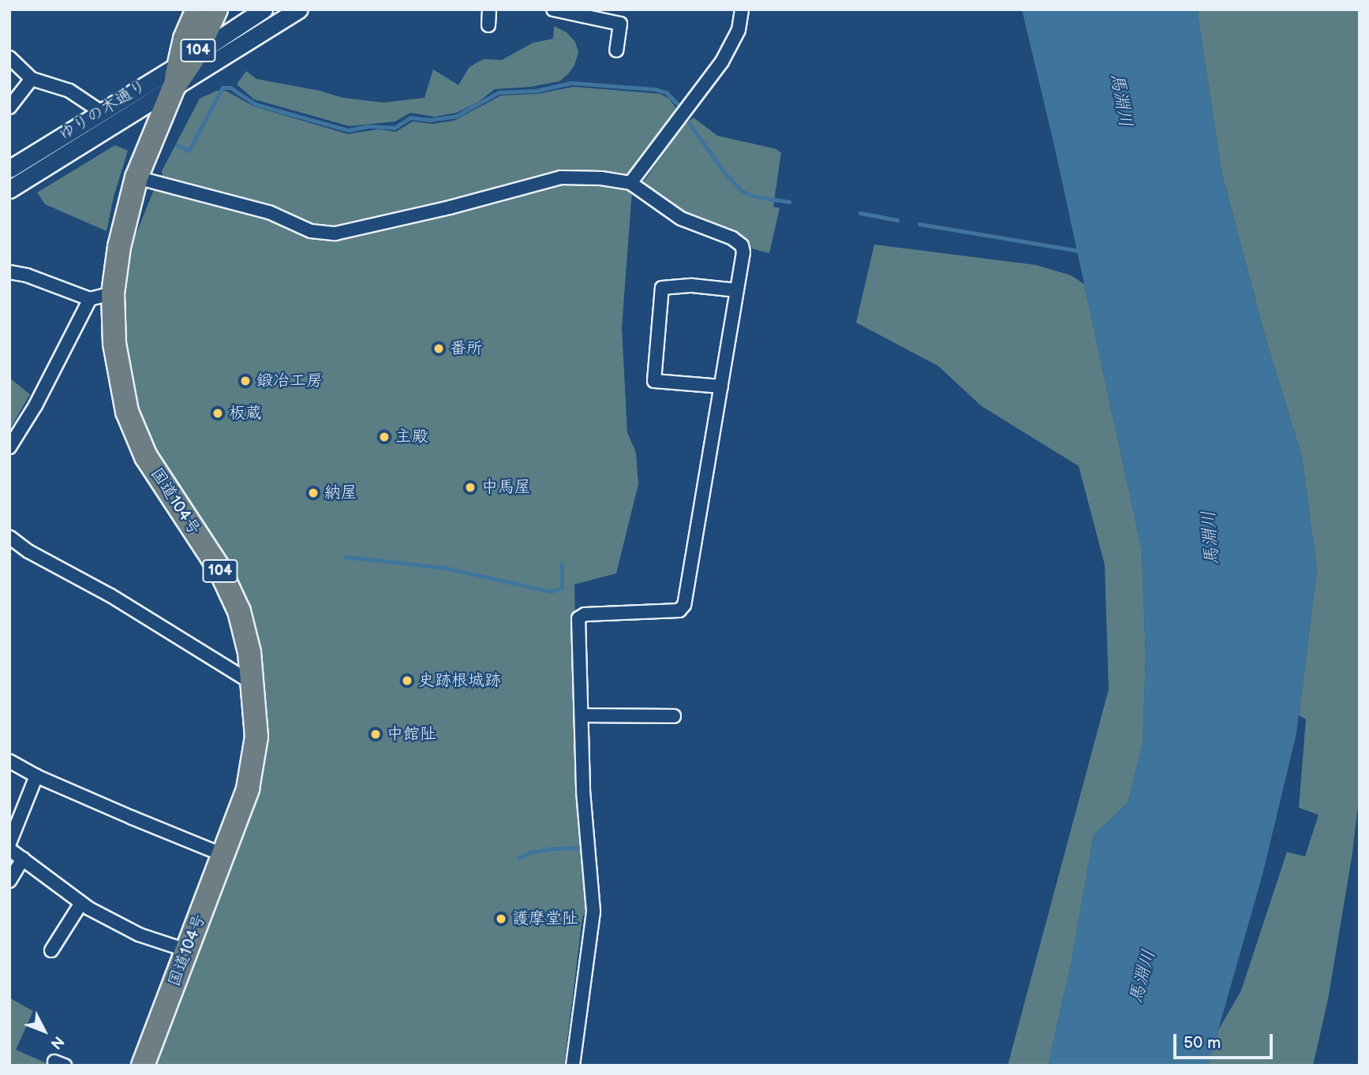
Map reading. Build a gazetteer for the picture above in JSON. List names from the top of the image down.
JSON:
{
  "streets": {
    "highway": ["104", "国道104号"],
    "street": ["ゆりの木通り"]
  },
  "crossings": [
    ["ゆりの木通り", "国道104号"]
  ],
  "water": ["馬淵川"],
  "places": [
    "番所",
    "鍛冶工房",
    "板蔵",
    "主殿",
    "中馬屋",
    "納屋",
    "史跡根城跡",
    "中館阯",
    "護摩堂阯"
  ],
  "scale_bar": "50 m",
  "north": "bottom right"
}
